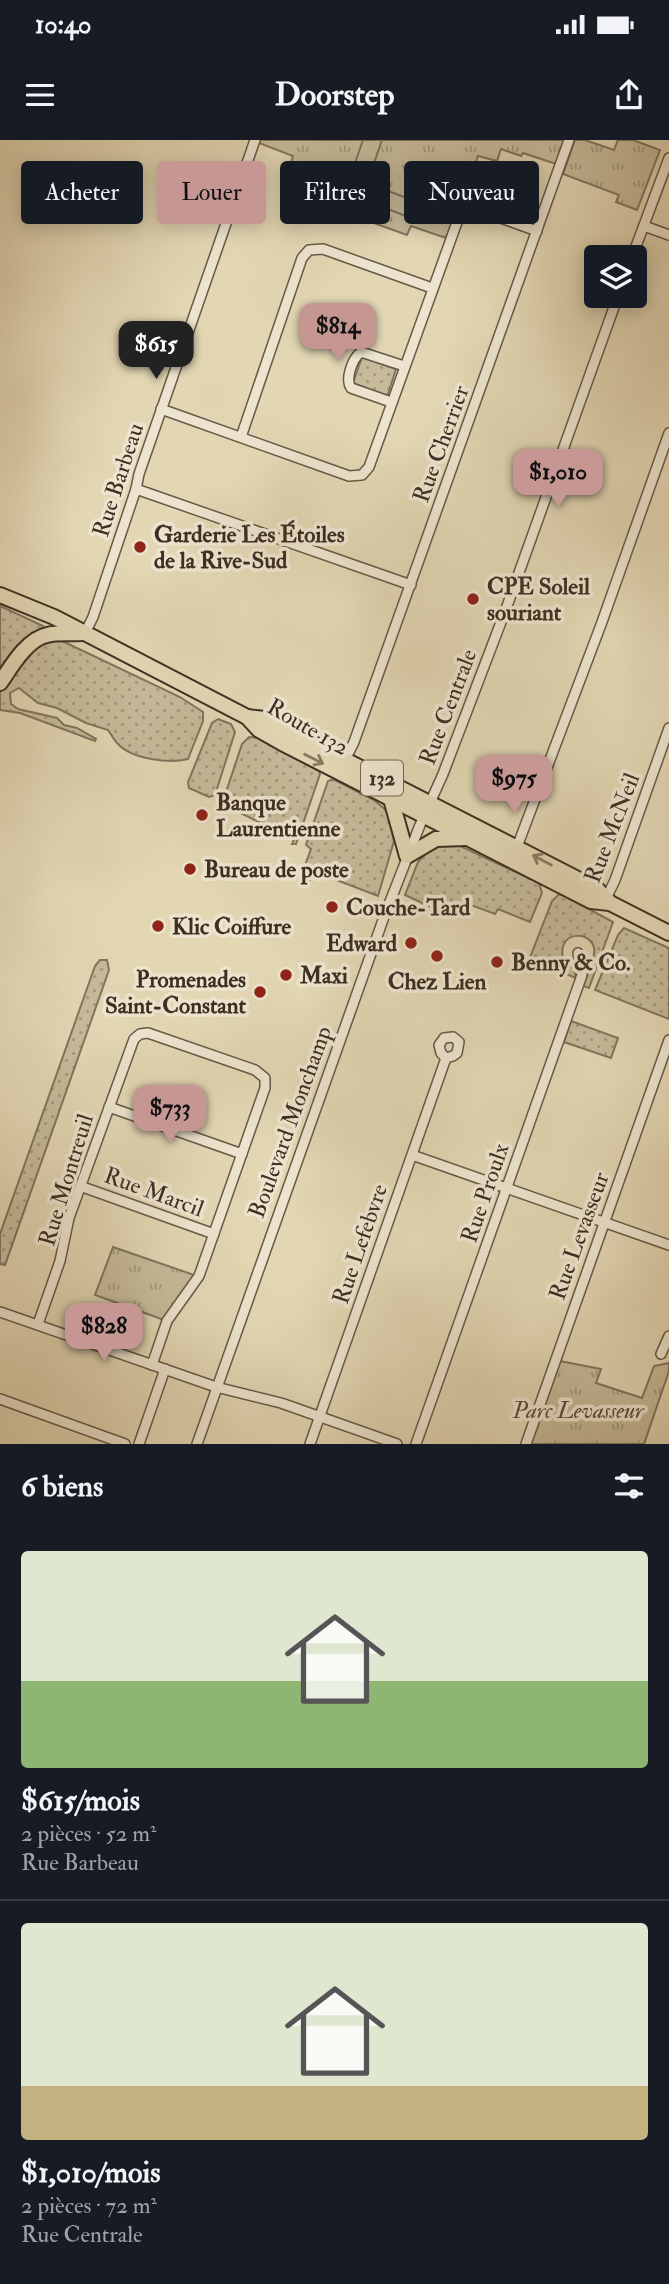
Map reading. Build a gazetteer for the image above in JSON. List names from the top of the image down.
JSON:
{
  "streets": {
    "highway": ["Route 132", "132"],
    "street": [
      "Rue Cherrier",
      "Rue Barbeau",
      "Rue Centrale",
      "Rue McNeil",
      "Boulevard Monchamp",
      "Rue Montreuil",
      "Rue Marcil",
      "Rue Proulx",
      "Rue Levasseur",
      "Rue Lefebvre"
    ]
  },
  "crossings": [
    ["Rue Cherrier", "Route 132"],
    ["Rue Barbeau", "Route 132"],
    ["Rue Centrale", "Route 132"],
    ["Rue Centrale", "Boulevard Monchamp"],
    ["Route 132", "132"],
    ["Route 132", "Rue McNeil"],
    ["Route 132", "Boulevard Monchamp"],
    ["Rue Montreuil", "Rue Marcil"]
  ],
  "parks": ["Parc Levasseur"],
  "places": [
    "Garderie Les Étoiles de la Rive-Sud",
    "CPE Soleil souriant",
    "Banque Laurentienne",
    "Bureau de poste",
    "Couche-Tard",
    "Klic Coiffure",
    "Edward",
    "Chez Lien",
    "Benny & Co.",
    "Maxi",
    "Promenades Saint-Constant"
  ],
  "page": {
    "status": "10:40",
    "header": "Doorstep",
    "chip": [
      "Acheter",
      "Louer",
      "Filtres",
      "Nouveau"
    ],
    "price": [
      "$814",
      "$615",
      "$1,010",
      "$975",
      "$733",
      "$828"
    ],
    "heading": "6 biens",
    "list": [
      {
        "name": "$615/mois",
        "note": "2 pièces · 52 m² · Rue Barbeau"
      },
      {
        "name": "$1,010/mois",
        "note": "2 pièces · 72 m² · Rue Centrale"
      }
    ]
  }
}
